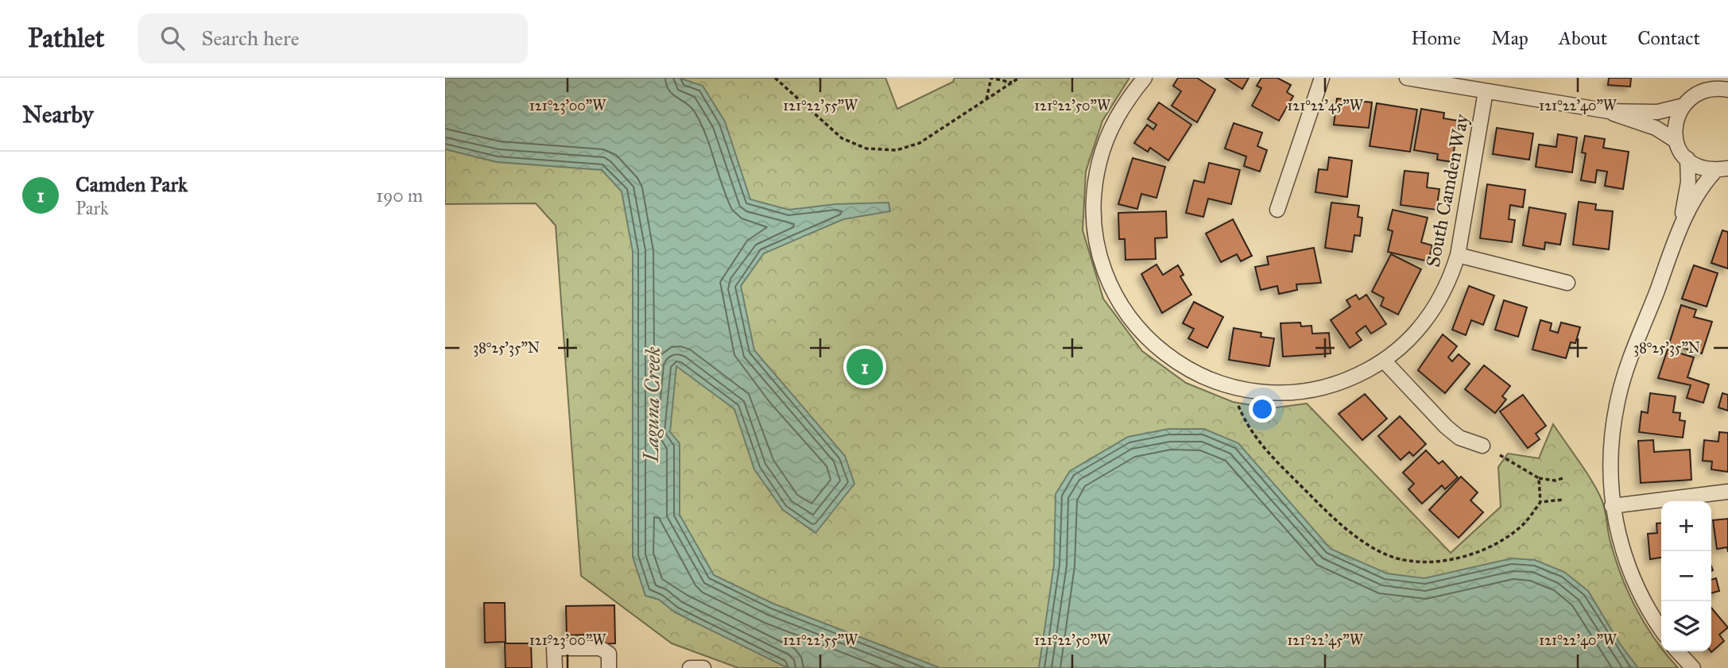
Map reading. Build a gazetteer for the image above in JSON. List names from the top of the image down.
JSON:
{
  "streets": {
    "street": ["South Camden Way"]
  },
  "water": ["Laguna Creek"],
  "page": {
    "header": "Pathlet",
    "search": "Search here",
    "nav": [
      "Home",
      "Map",
      "About",
      "Contact"
    ],
    "heading": "Nearby",
    "list": [
      {
        "mark": "1",
        "name": "Camden Park",
        "note": "Park",
        "value": "190 m"
      }
    ],
    "pins": "1",
    "map_buttons": ["+", "−"]
  },
  "coordinates": [
    "121°23'00\"W",
    "121°22'55\"W",
    "121°22'50\"W",
    "121°22'45\"W",
    "121°22'40\"W",
    "38°25'35\"N"
  ]
}
